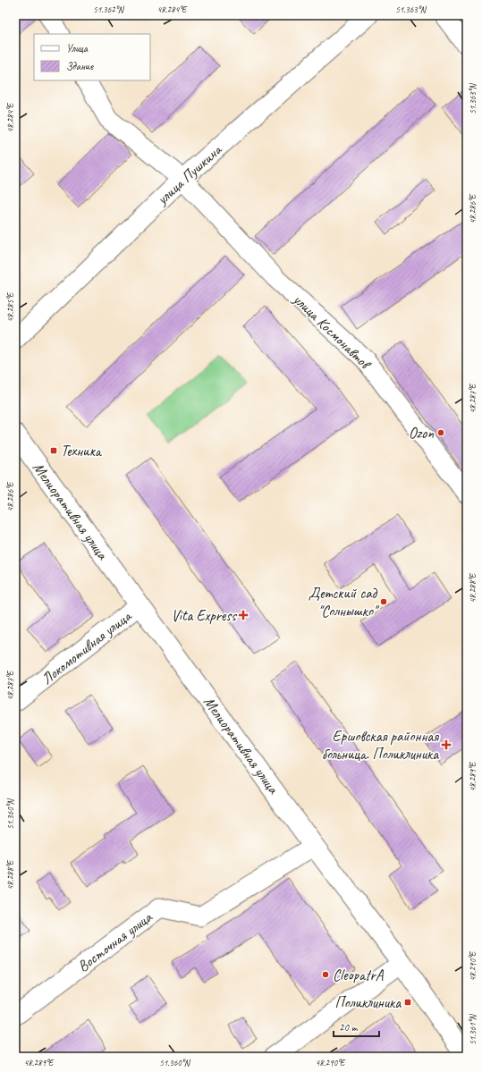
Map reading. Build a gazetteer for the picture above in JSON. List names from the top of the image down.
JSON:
{
  "streets": {
    "main road": ["Мелиоративная улица"],
    "street": [
      "улица Пушкина",
      "улица Космонавтов",
      "Локомотивная улица",
      "Восточная улица"
    ]
  },
  "crossings": [
    ["улица Пушкина", "улица Космонавтов"],
    ["Мелиоративная улица", "Локомотивная улица"],
    ["Мелиоративная улица", "Восточная улица"]
  ],
  "places": {
    "other": ["Ozon", "Детский сад \"Солнышко\"", "CleopatrA"],
    "transit": ["Техника", "Поликлиника"],
    "health": ["Vita Express", "Ершовская районная больница. Поликлиника"]
  },
  "legend": ["Улица", "Здание"],
  "scale_bar": "20 m",
  "coordinates": [
    "51.362°N",
    "48.284°E",
    "51.363°N",
    "48.286°E",
    "48.285°E",
    "48.287°E",
    "48.288°E",
    "48.289°E",
    "51.360°N",
    "48.290°E",
    "51.361°N"
  ]
}
